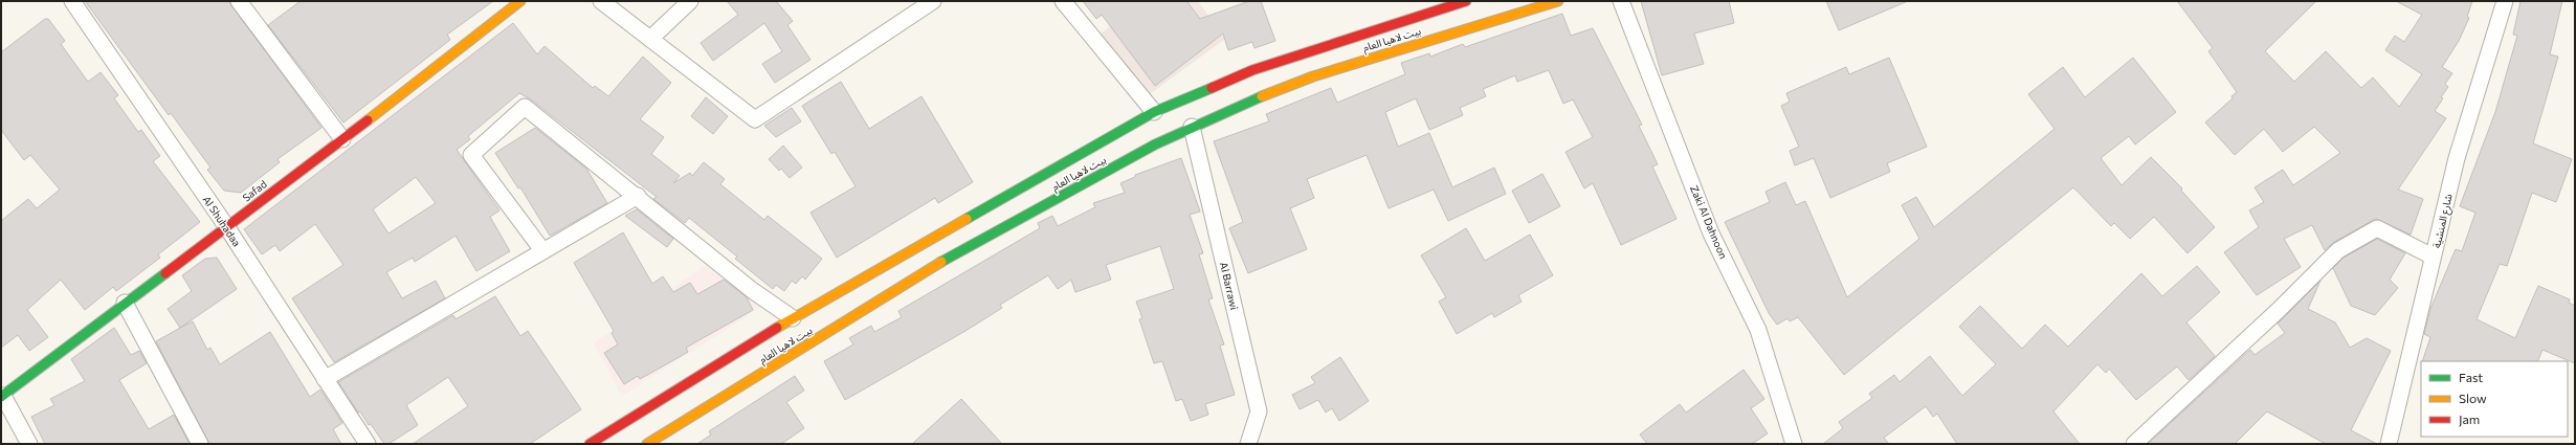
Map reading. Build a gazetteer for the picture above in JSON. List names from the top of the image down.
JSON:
{
  "streets": {
    "main road": ["بيت لاهيا العام", "Safad"],
    "street": [
      "Al Shuhadaa",
      "شارع المنشية",
      "Zaki Al Dahnoon",
      "Al Barrawi"
    ]
  },
  "crossings": [
    ["بيت لاهيا العام", "Al Barrawi"],
    ["Safad", "Al Shuhadaa"]
  ],
  "legend": ["Fast", "Slow", "Jam"]
}
